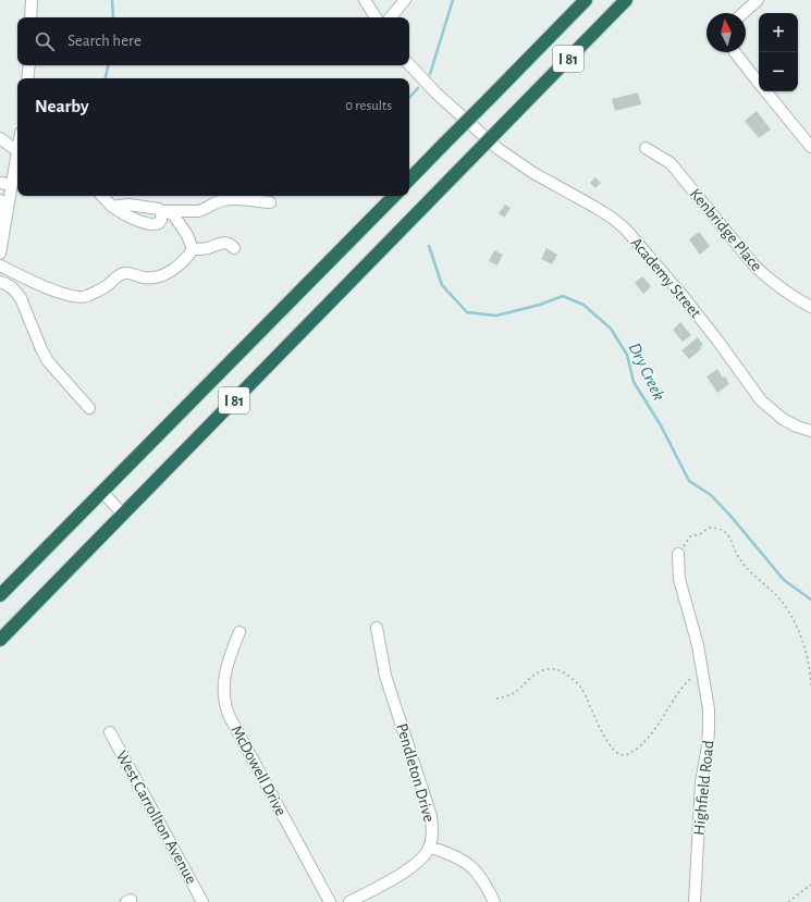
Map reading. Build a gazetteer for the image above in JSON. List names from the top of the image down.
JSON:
{
  "streets": {
    "highway": ["I 81"],
    "street": [
      "Kenbridge Place",
      "Academy Street",
      "McDowell Drive",
      "Pendleton Drive",
      "Highfield Road",
      "West Carrollton Avenue"
    ]
  },
  "water": ["Dry Creek"],
  "north": "top",
  "page": {
    "map_buttons": ["+", "−"],
    "search": "Search here",
    "heading": ["Nearby", "0 results"]
  }
}
